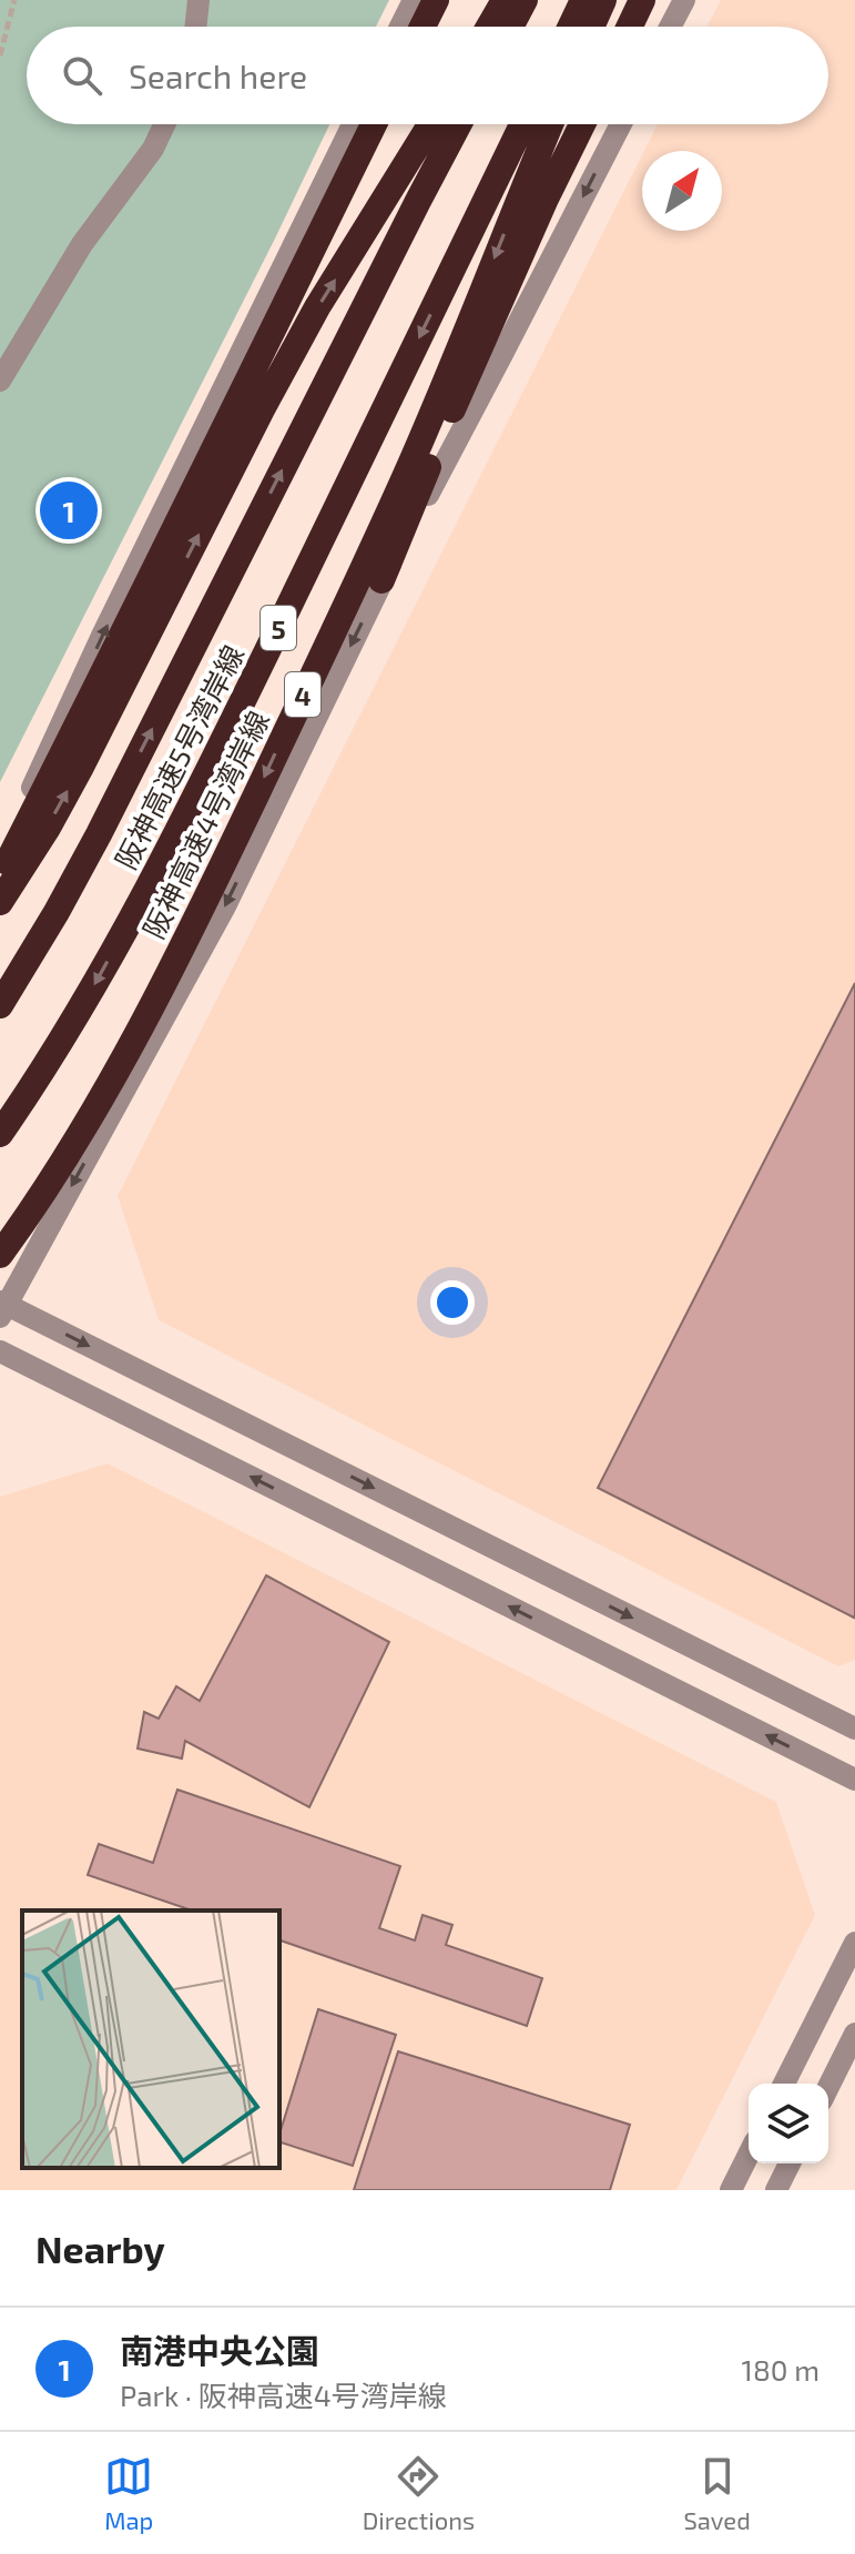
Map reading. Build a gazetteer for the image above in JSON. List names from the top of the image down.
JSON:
{
  "streets": {
    "highway": [
      "5",
      "4",
      "阪神高速5号湾岸線",
      "阪神高速4号湾岸線"
    ]
  },
  "north": "top right",
  "page": {
    "search": "Search here",
    "pins": "1",
    "heading": "Nearby",
    "list": [
      {
        "mark": "1",
        "name": "南港中央公園",
        "note": "Park · 阪神高速4号湾岸線",
        "value": "180 m"
      }
    ],
    "nav": ["Map", "Directions", "Saved"]
  }
}
